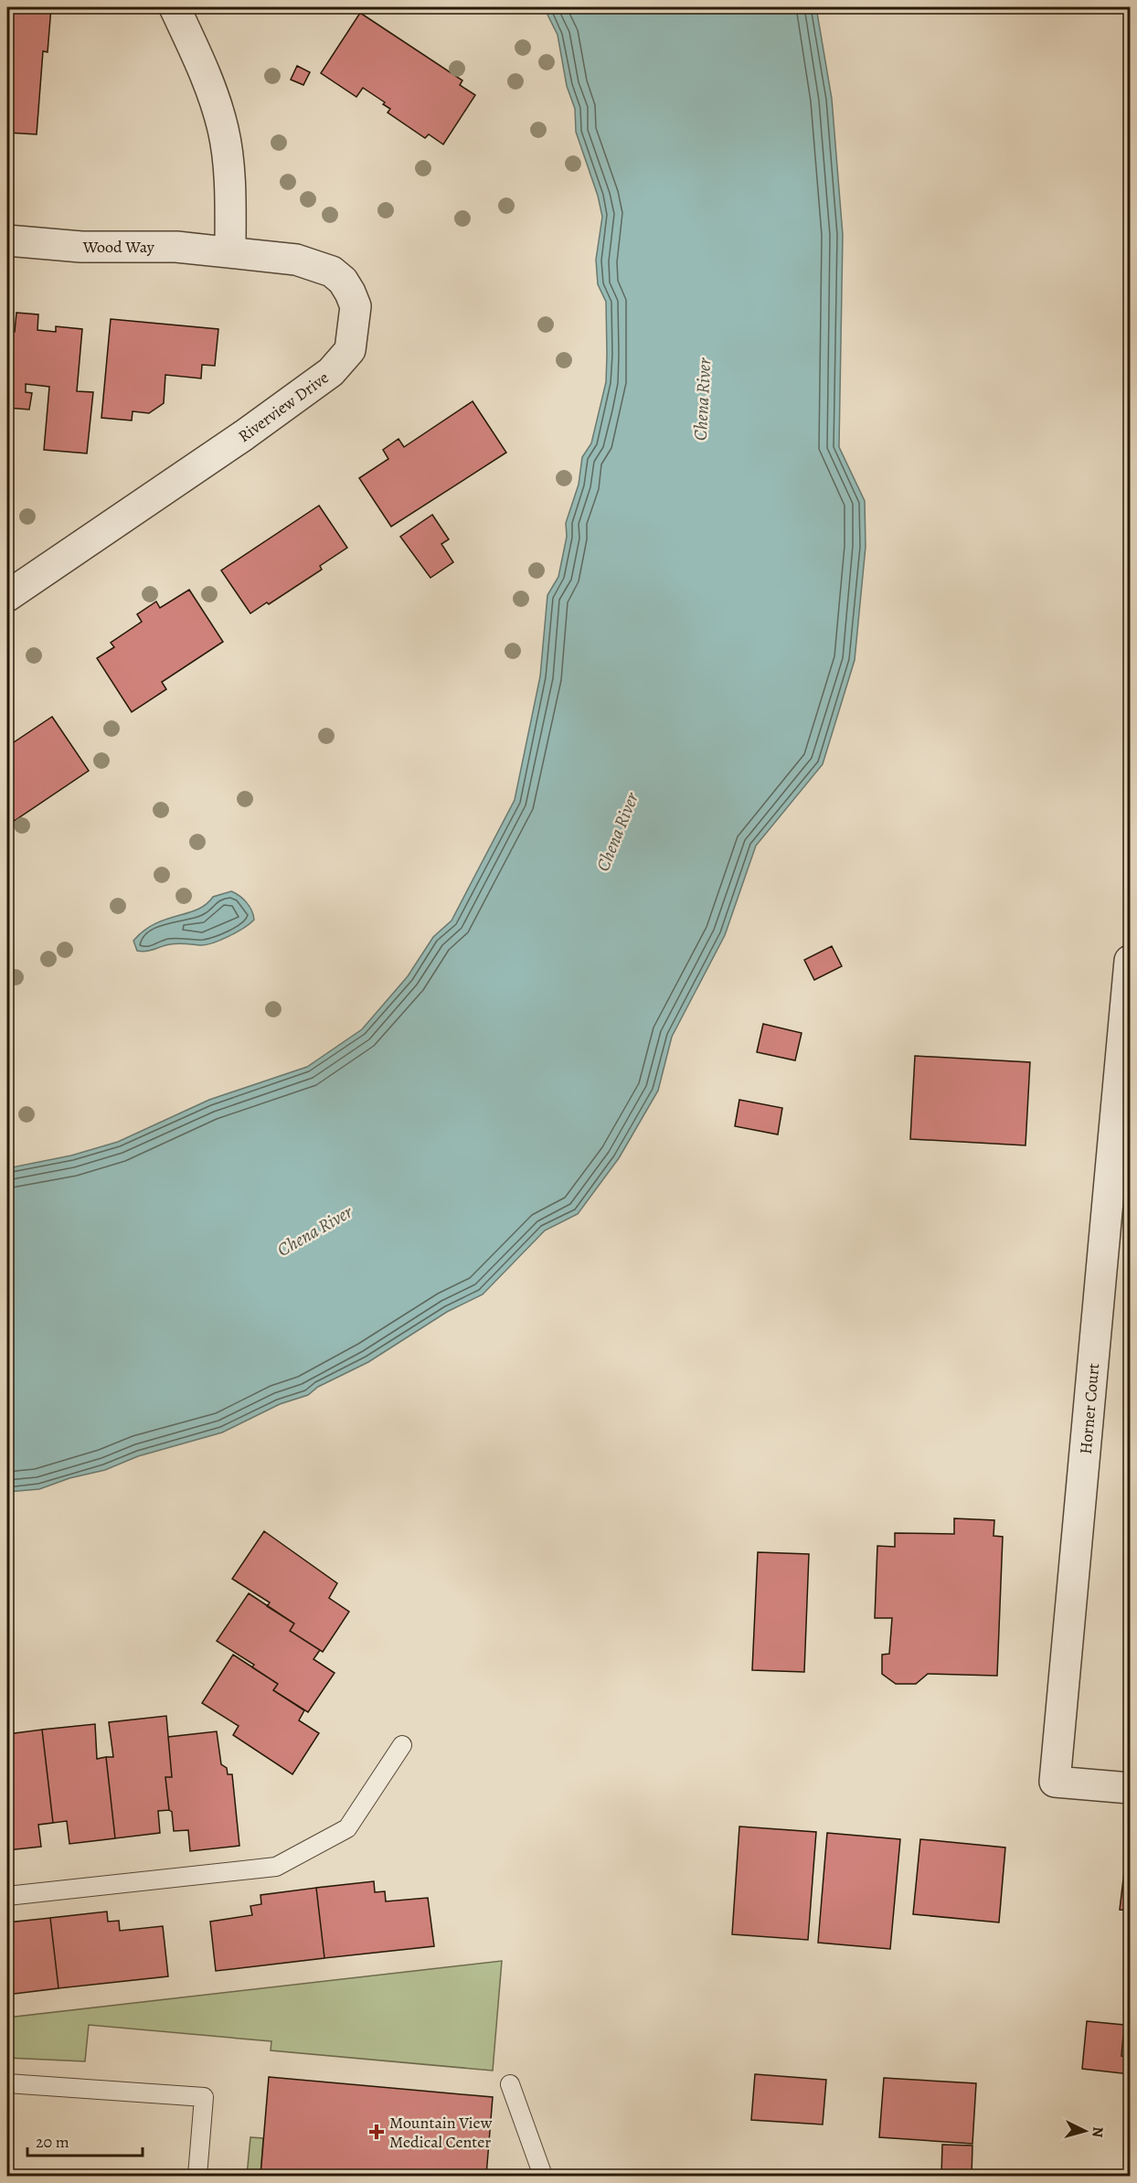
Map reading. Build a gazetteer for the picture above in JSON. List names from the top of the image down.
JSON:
{
  "streets": {
    "street": ["Wood Way", "Riverview Drive", "Horner Court"]
  },
  "crossings": [
    ["Wood Way", "Riverview Drive"]
  ],
  "water": ["Chena River"],
  "places": {
    "health": ["Mountain View Medical Center"]
  },
  "scale_bar": "20 m",
  "north": "right"
}
